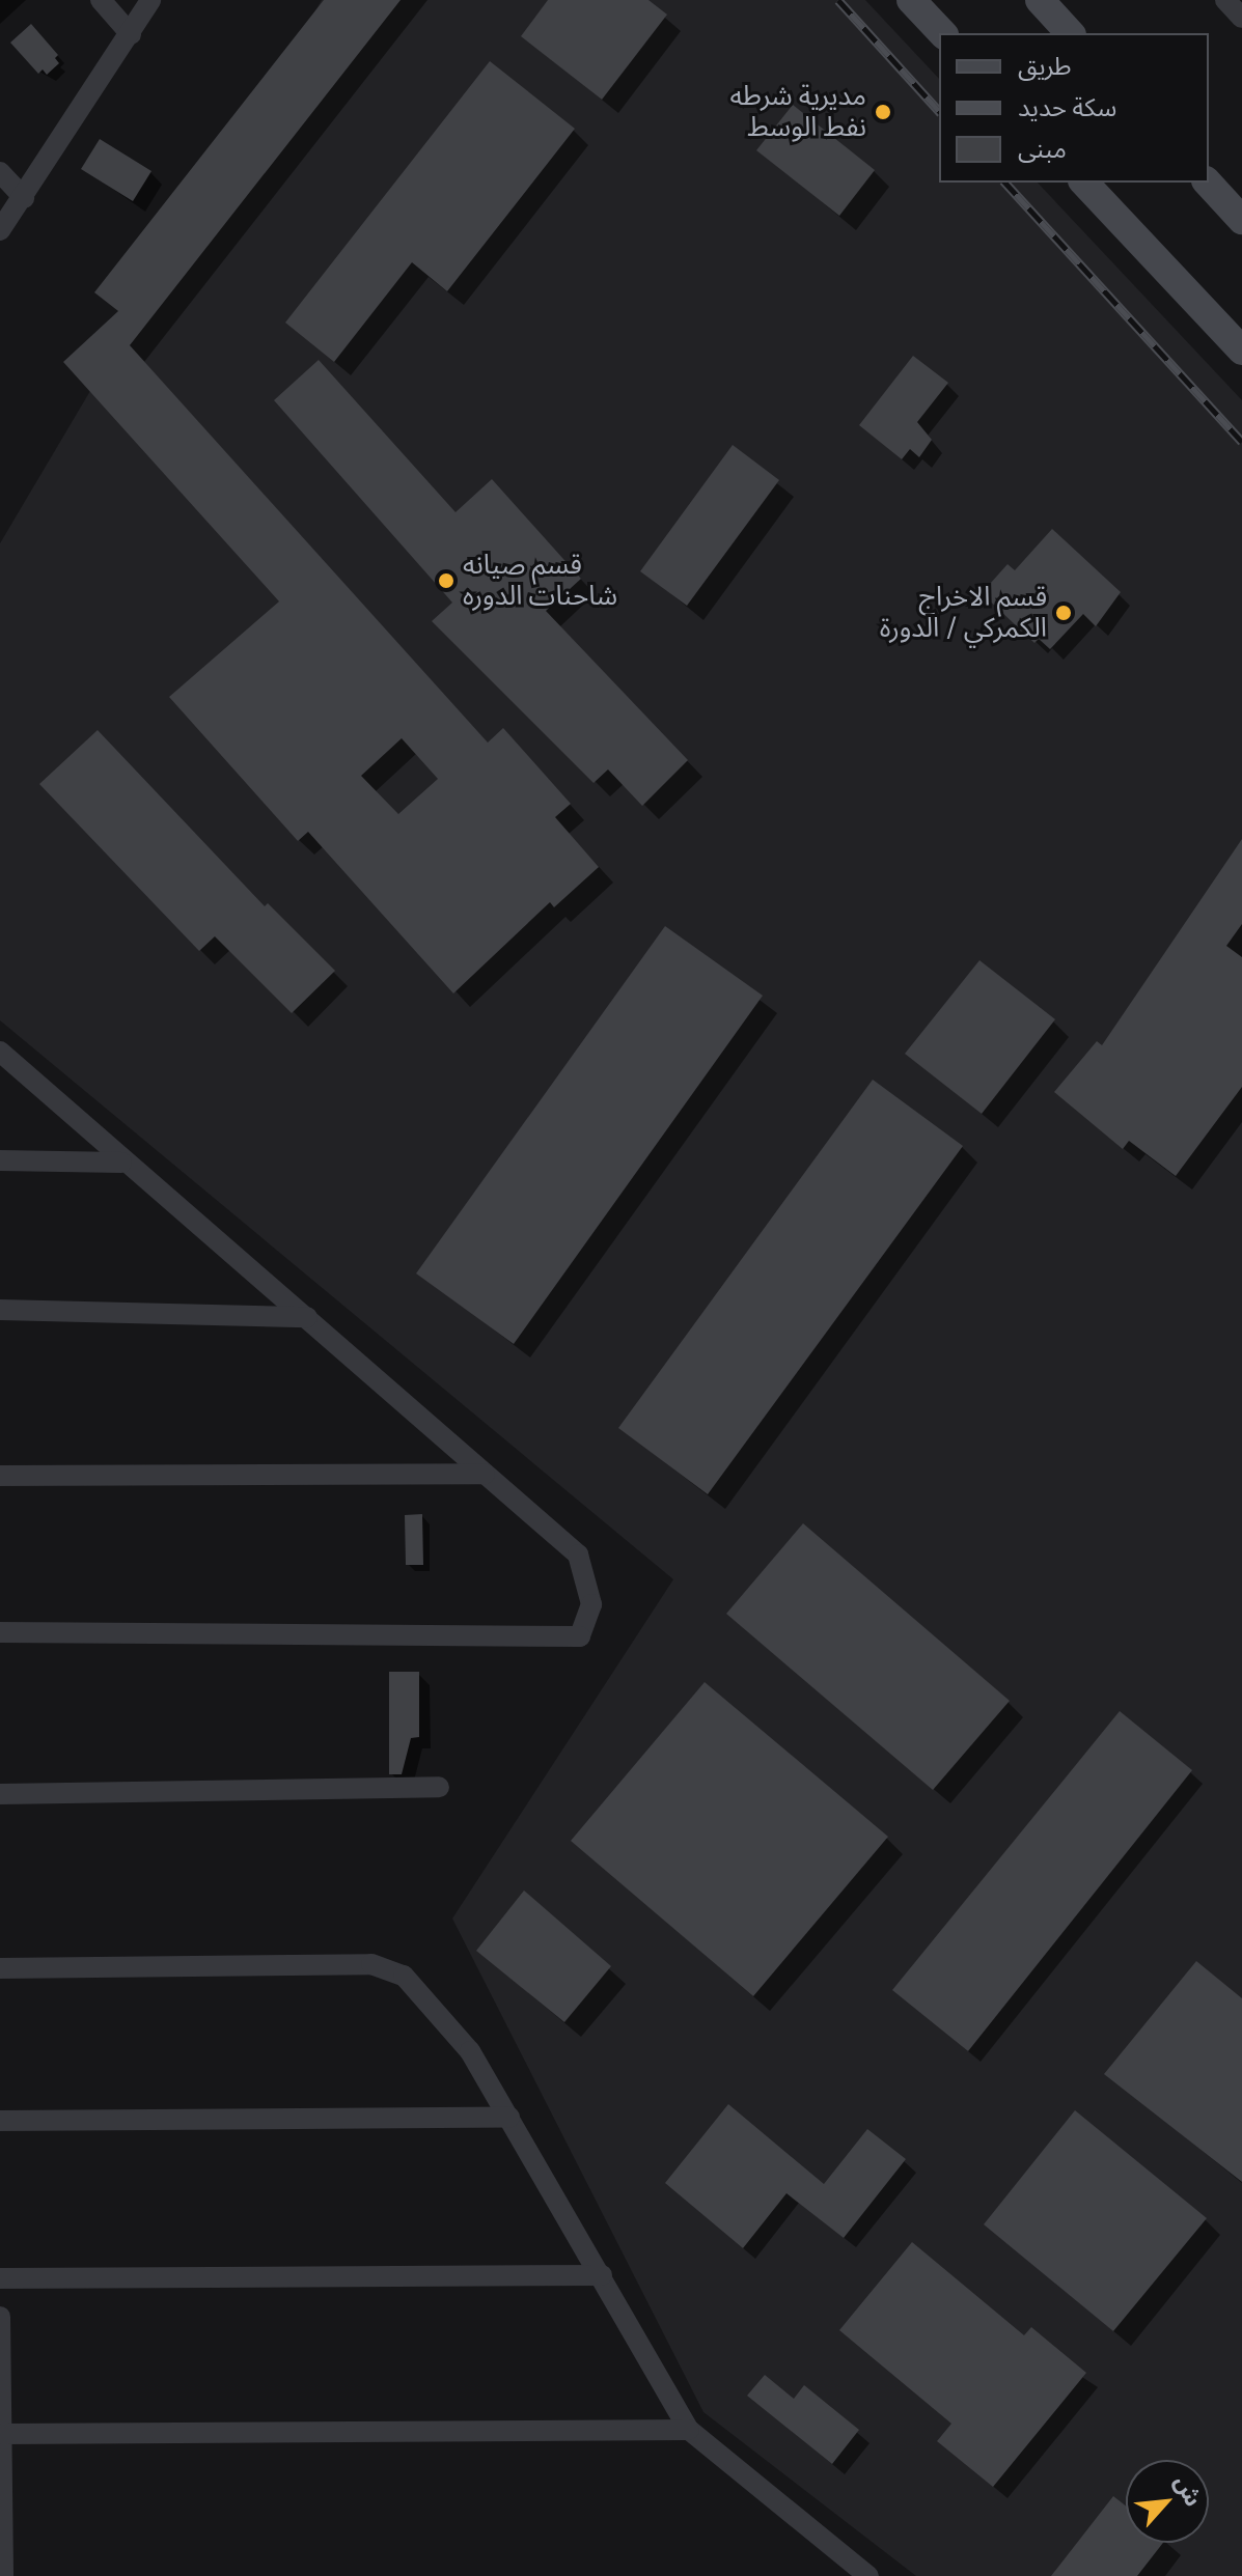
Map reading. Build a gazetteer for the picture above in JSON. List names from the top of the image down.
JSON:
{
  "places": ["مديرية شرطه نفط الوسط", "قسم صيانه شاحنات الدوره", "قسم الاخراج الكمركي / الدورة"],
  "legend": ["طريق", "سكة حديد", "مبنى"],
  "north": "top right"
}
